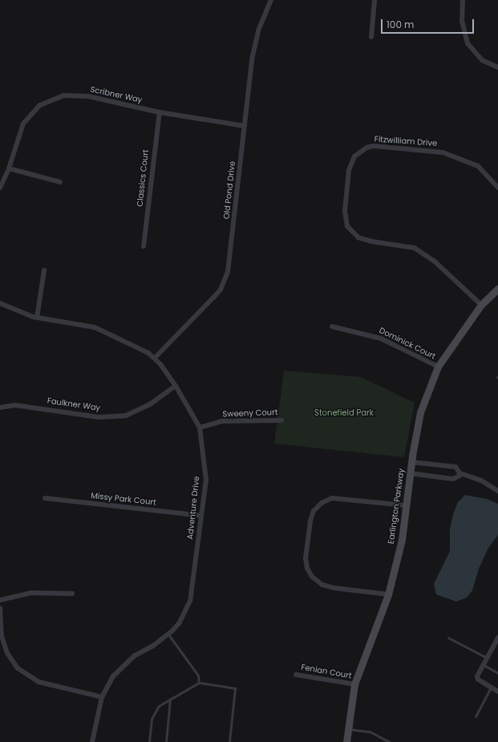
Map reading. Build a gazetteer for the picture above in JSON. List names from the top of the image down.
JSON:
{
  "streets": {
    "street": [
      "Scribner Way",
      "Fitzwilliam Drive",
      "Classics Court",
      "Old Pond Drive",
      "Dominick Court",
      "Faulkner Way",
      "Sweeny Court",
      "Missy Park Court",
      "Earlington Parkway",
      "Adventure Drive",
      "Fenian Court"
    ]
  },
  "crossings": [
    ["Scribner Way", "Classics Court"],
    ["Scribner Way", "Old Pond Drive"],
    ["Fitzwilliam Drive", "Earlington Parkway"],
    ["Old Pond Drive", "Adventure Drive"],
    ["Dominick Court", "Earlington Parkway"],
    ["Faulkner Way", "Adventure Drive"],
    ["Sweeny Court", "Adventure Drive"],
    ["Missy Park Court", "Adventure Drive"],
    ["Earlington Parkway", "Fenian Court"]
  ],
  "parks": ["Stonefield Park"],
  "scale_bar": "100 m"
}
